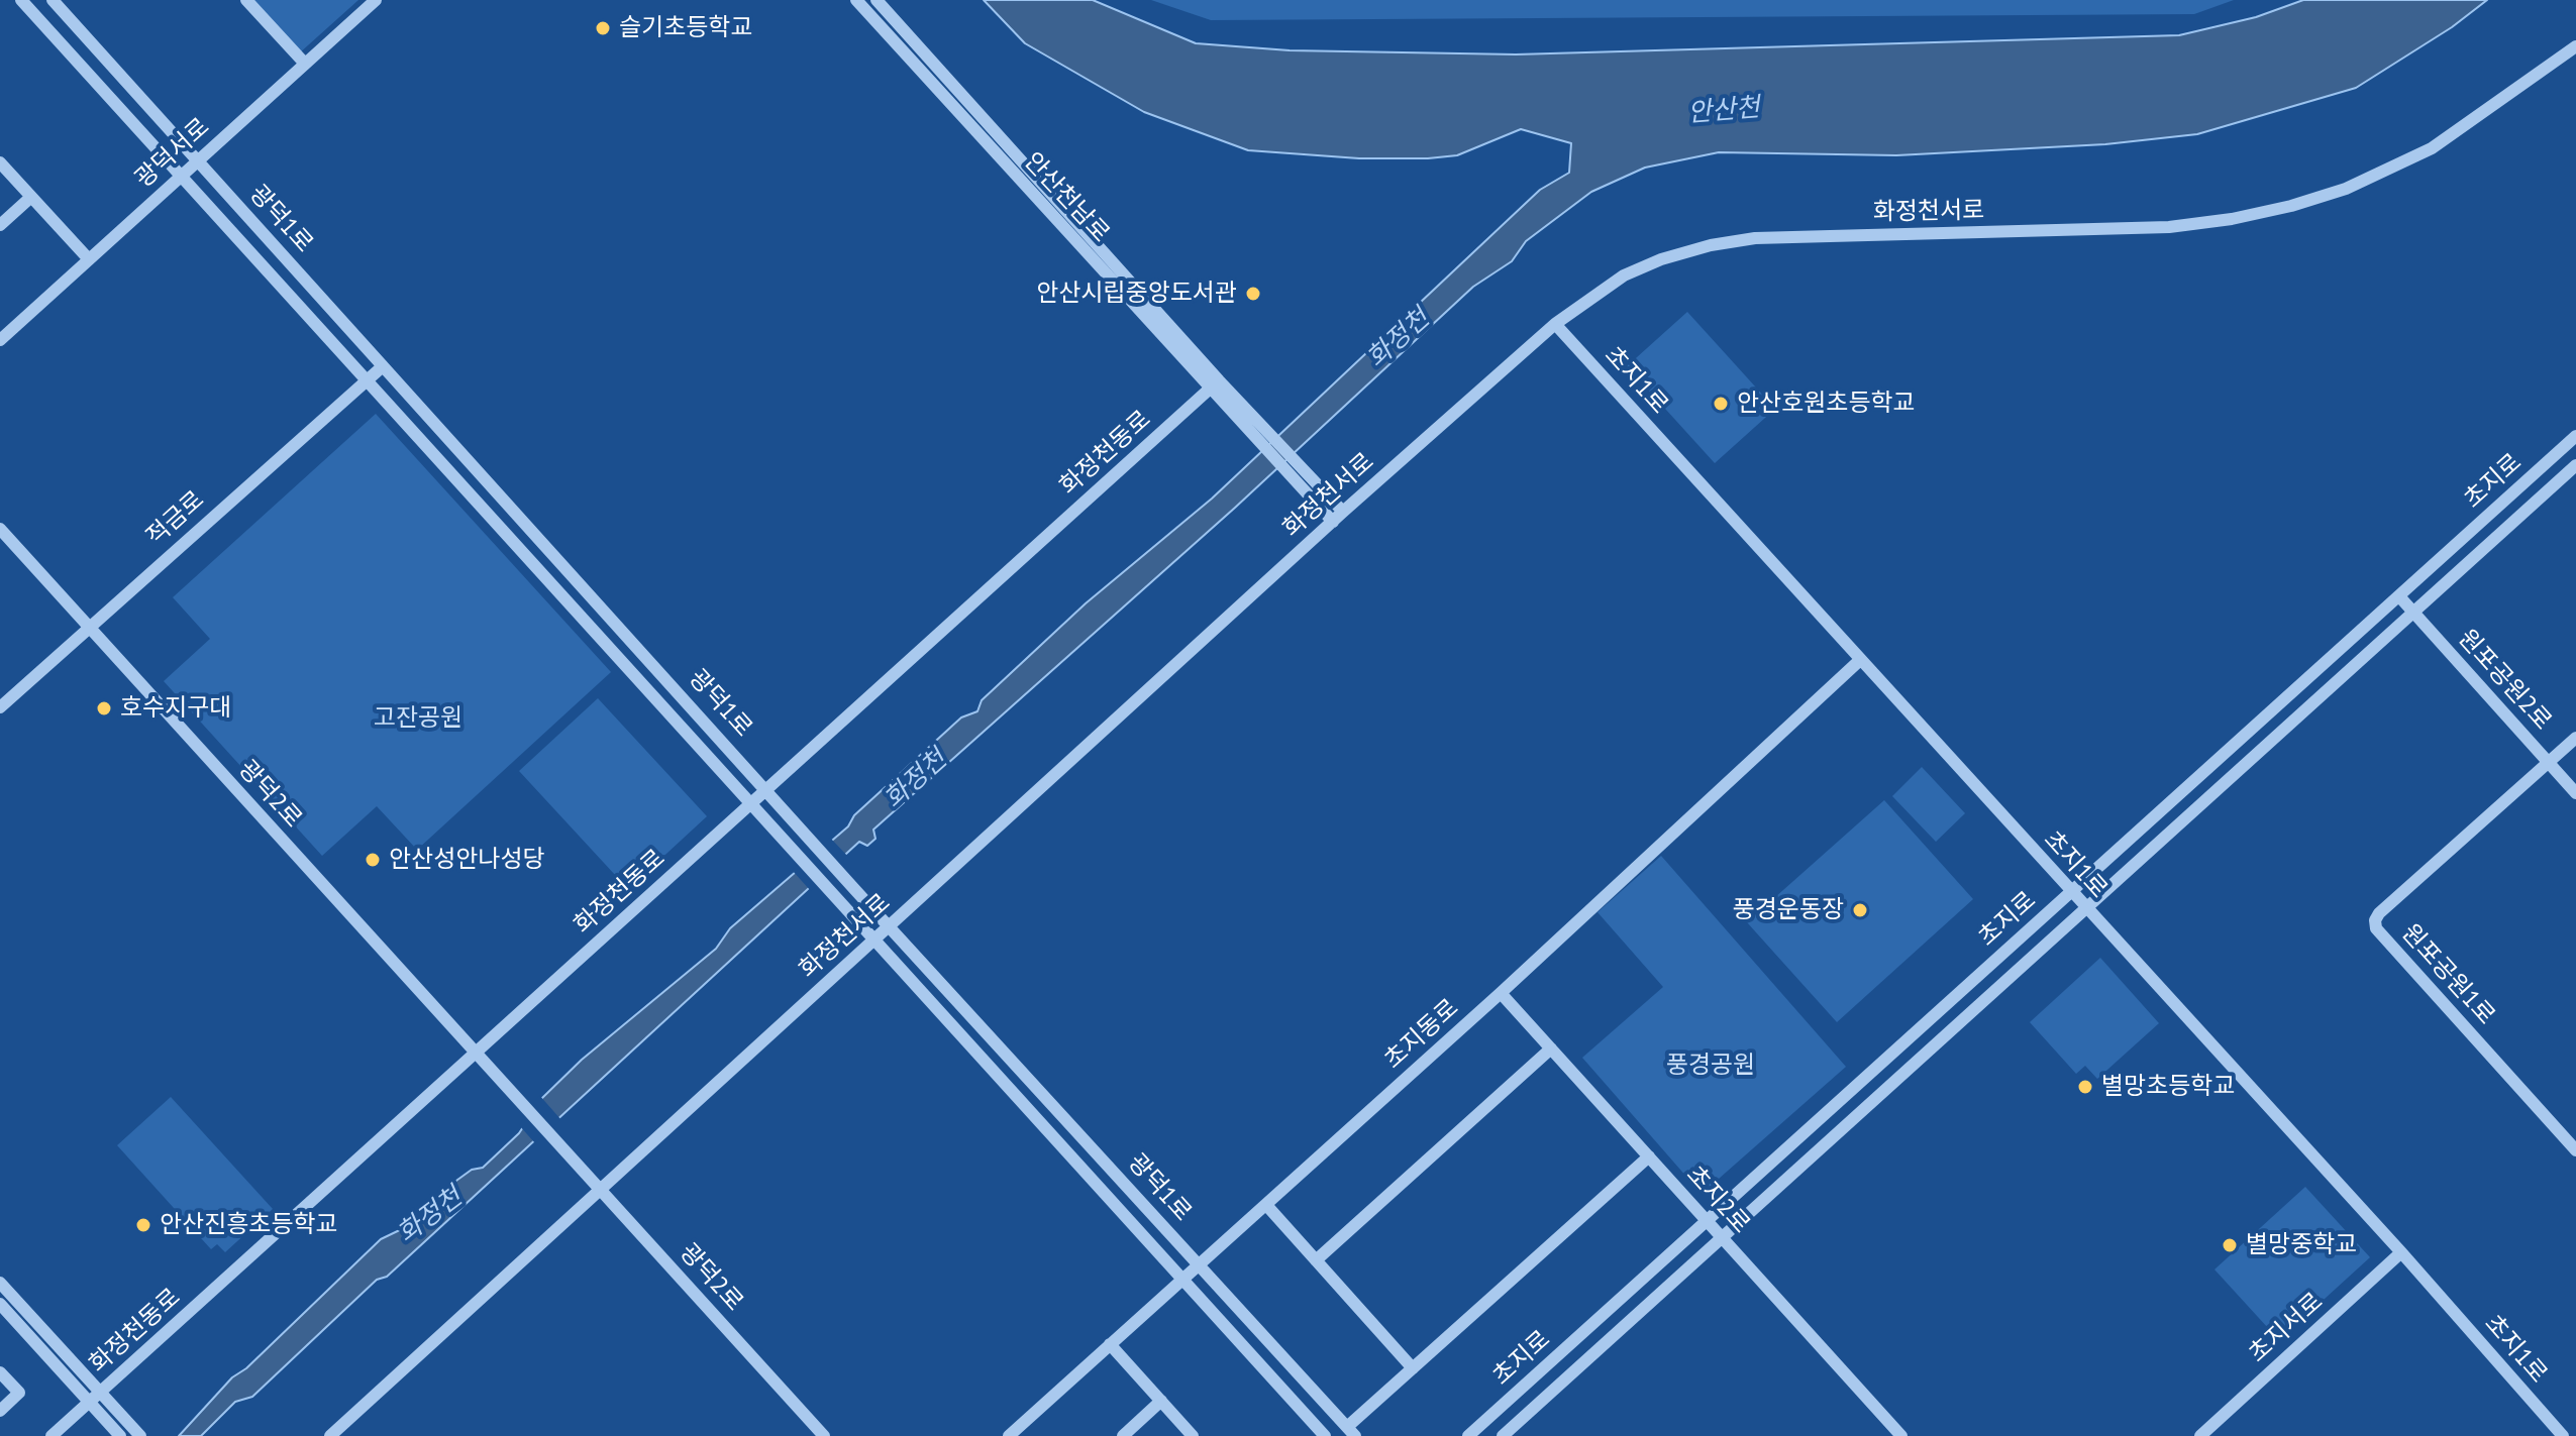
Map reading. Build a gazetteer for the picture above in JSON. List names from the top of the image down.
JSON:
{
  "streets": {
    "street": [
      "광덕서로",
      "안산천남로",
      "화정천서로",
      "광덕1로",
      "초지1로",
      "화정천동로",
      "초지로",
      "적금로",
      "원포공원2로",
      "광덕2로",
      "원포공원1로",
      "초지동로",
      "초지2로",
      "초지서로"
    ]
  },
  "crossings": [
    ["광덕서로", "광덕1로"],
    ["안산천남로", "화정천서로"],
    ["안산천남로", "화정천동로"],
    ["화정천서로", "광덕1로"],
    ["화정천서로", "초지1로"],
    ["화정천서로", "광덕2로"],
    ["광덕1로", "화정천동로"],
    ["광덕1로", "적금로"],
    ["광덕1로", "초지동로"],
    ["초지1로", "초지로"],
    ["초지1로", "초지동로"],
    ["초지1로", "초지서로"],
    ["화정천동로", "광덕2로"],
    ["초지로", "원포공원2로"],
    ["초지로", "초지2로"],
    ["적금로", "광덕2로"],
    ["원포공원2로", "원포공원1로"],
    ["초지동로", "초지2로"]
  ],
  "water": ["안산천", "화정천"],
  "parks": ["고잔공원", "풍경공원"],
  "places": [
    "슬기초등학교",
    "안산시립중앙도서관",
    "안산호원초등학교",
    "호수지구대",
    "안산성안나성당",
    "풍경운동장",
    "별망초등학교",
    "안산진흥초등학교",
    "별망중학교"
  ]
}
